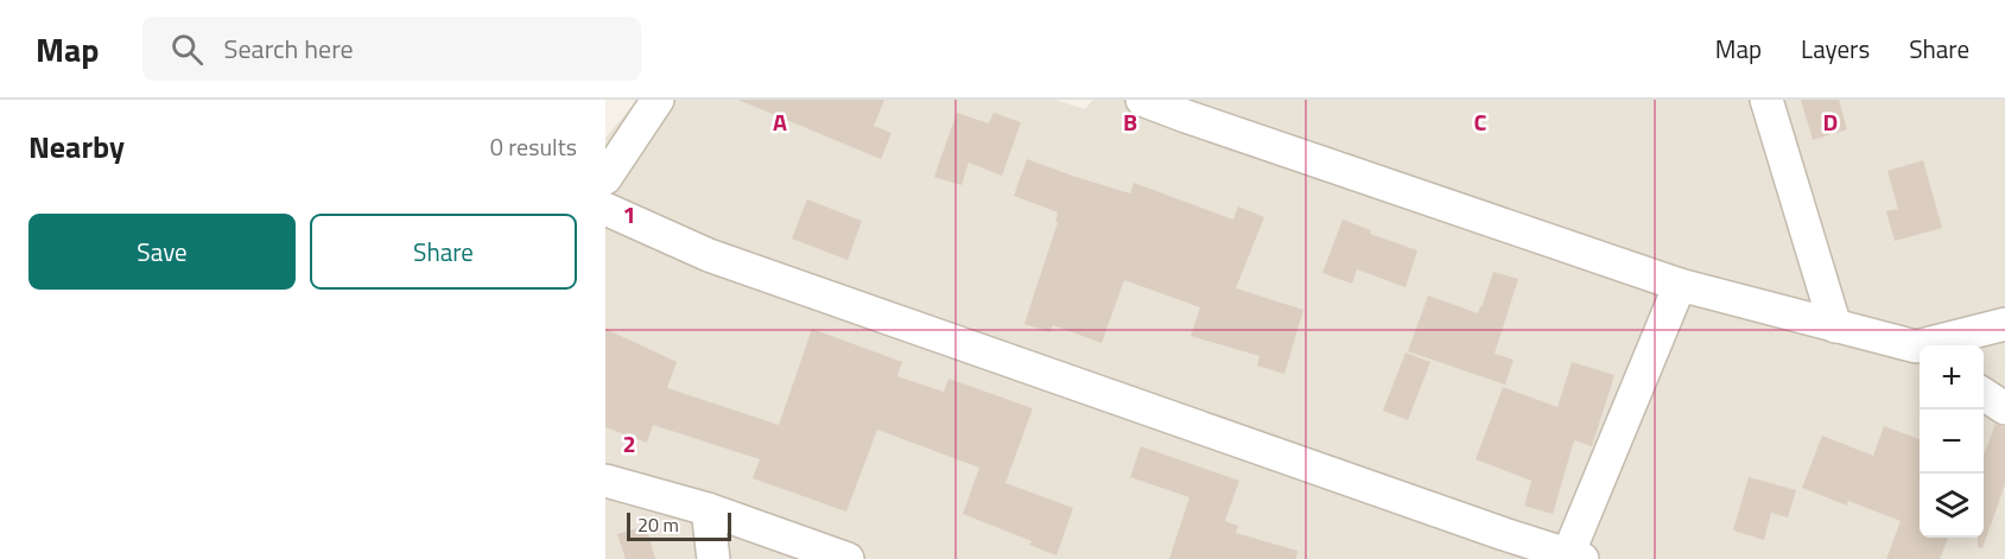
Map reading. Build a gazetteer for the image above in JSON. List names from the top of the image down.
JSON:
{
  "scale_bar": "20 m",
  "page": {
    "header": "Map",
    "search": "Search here",
    "nav": ["Map", "Layers", "Share"],
    "heading": ["Nearby", "0 results"],
    "buttons": ["Save", "Share"],
    "map_buttons": ["+", "−"],
    "scale": "20 m"
  },
  "grid": {
    "columns": [
      "A",
      "B",
      "C",
      "D"
    ],
    "rows": ["1", "2"]
  }
}
